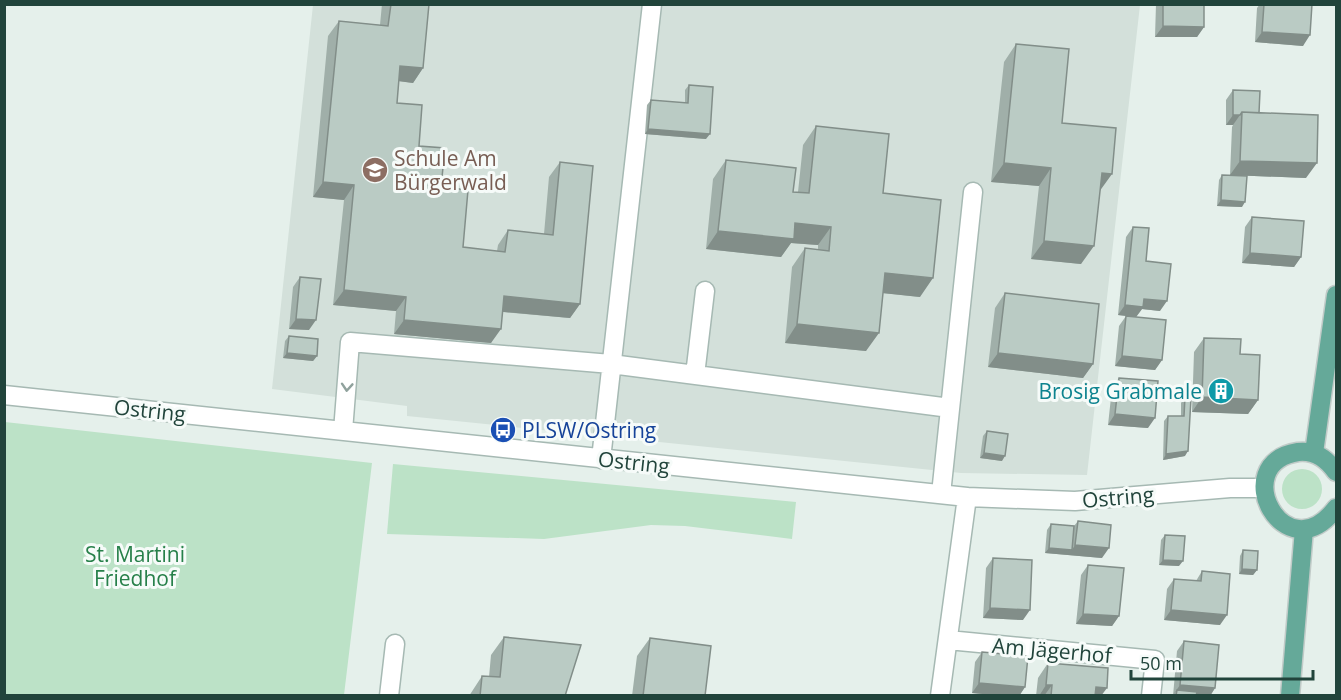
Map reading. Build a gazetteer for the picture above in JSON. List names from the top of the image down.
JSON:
{
  "streets": {
    "street": ["Ostring", "Am Jägerhof"]
  },
  "parks": ["St. Martini Friedhof"],
  "places": {
    "school or university": ["Schule Am Bürgerwald"],
    "building": ["Brosig Grabmale"],
    "bus stop": ["PLSW/Ostring"]
  },
  "scale_bar": "50 m"
}
